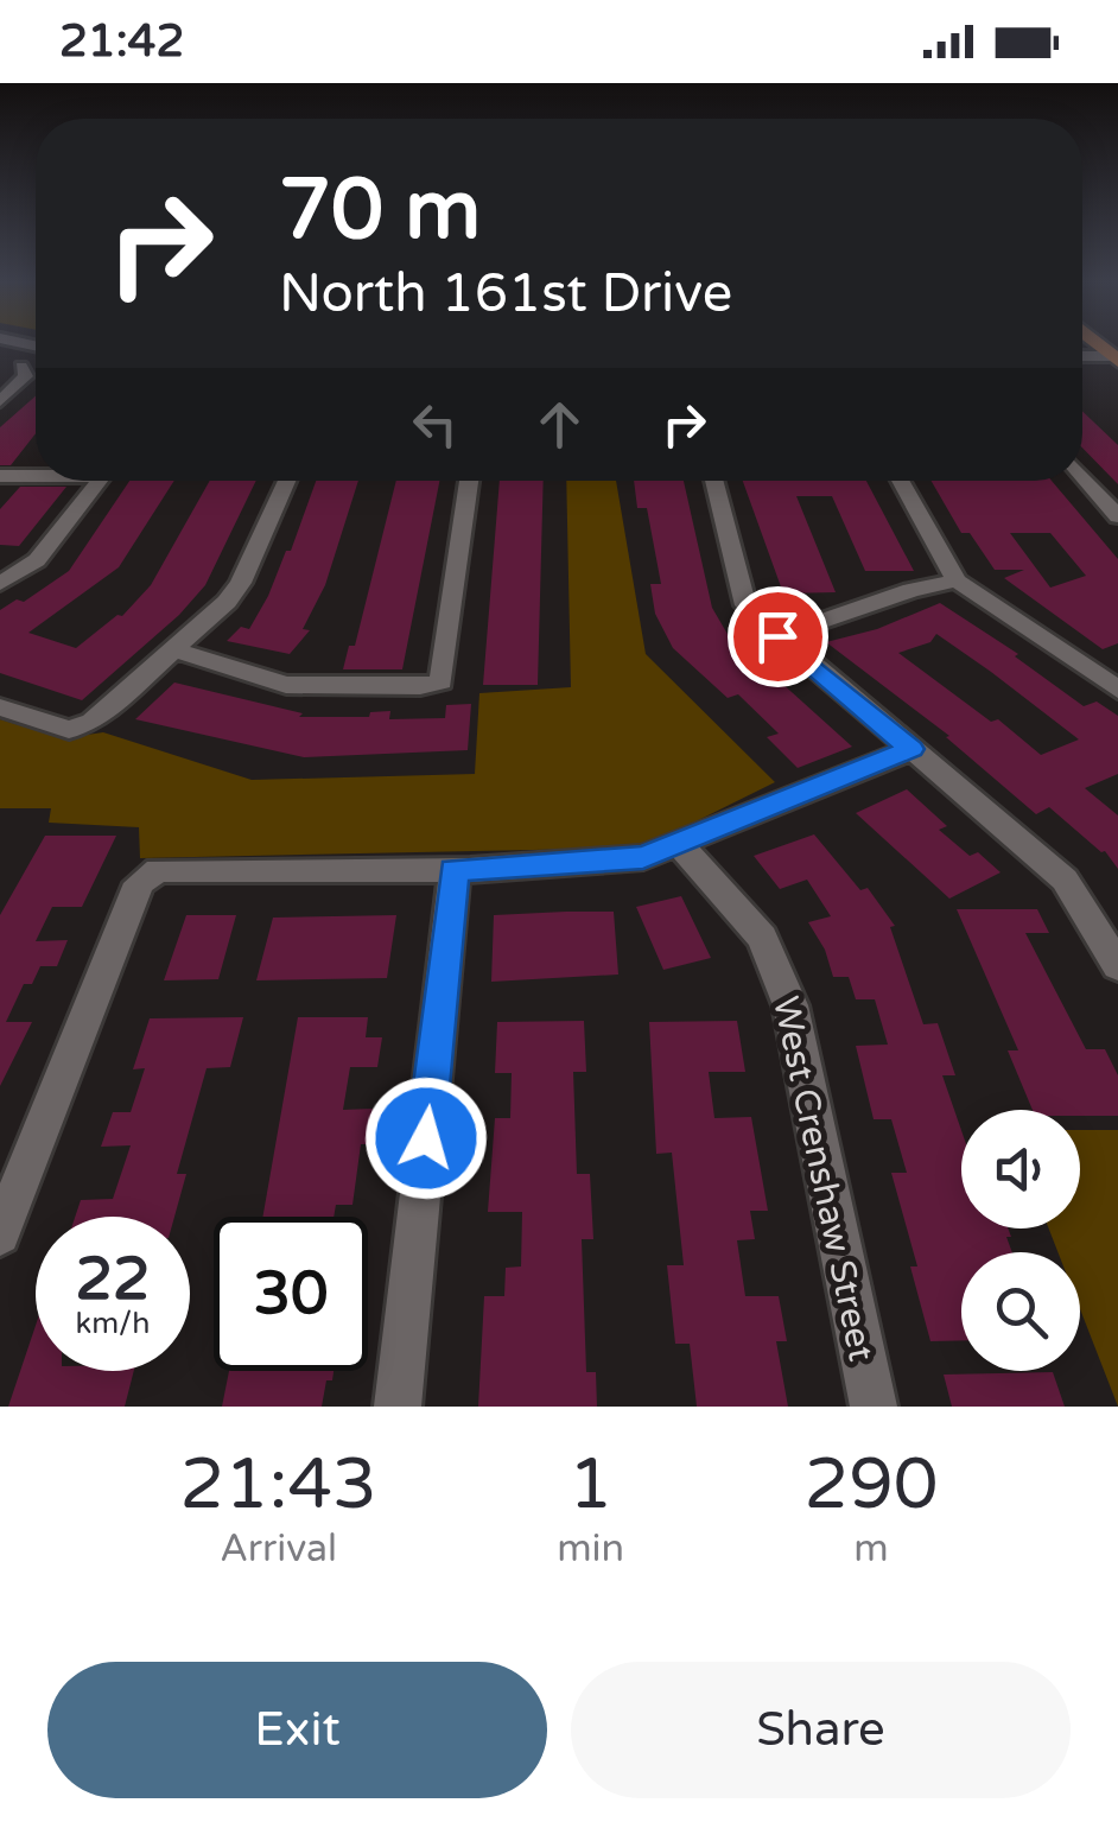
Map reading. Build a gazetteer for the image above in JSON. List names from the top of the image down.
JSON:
{
  "streets": {
    "street": ["West Crenshaw Street"]
  },
  "page": {
    "status": "21:42",
    "turn": ["70 m", "North 161st Drive"],
    "speed": "22 km/h",
    "limit": "30",
    "eta": [
      "21:43",
      "Arrival",
      "1",
      "min",
      "290",
      "m"
    ],
    "buttons": ["Exit", "Share"]
  }
}
